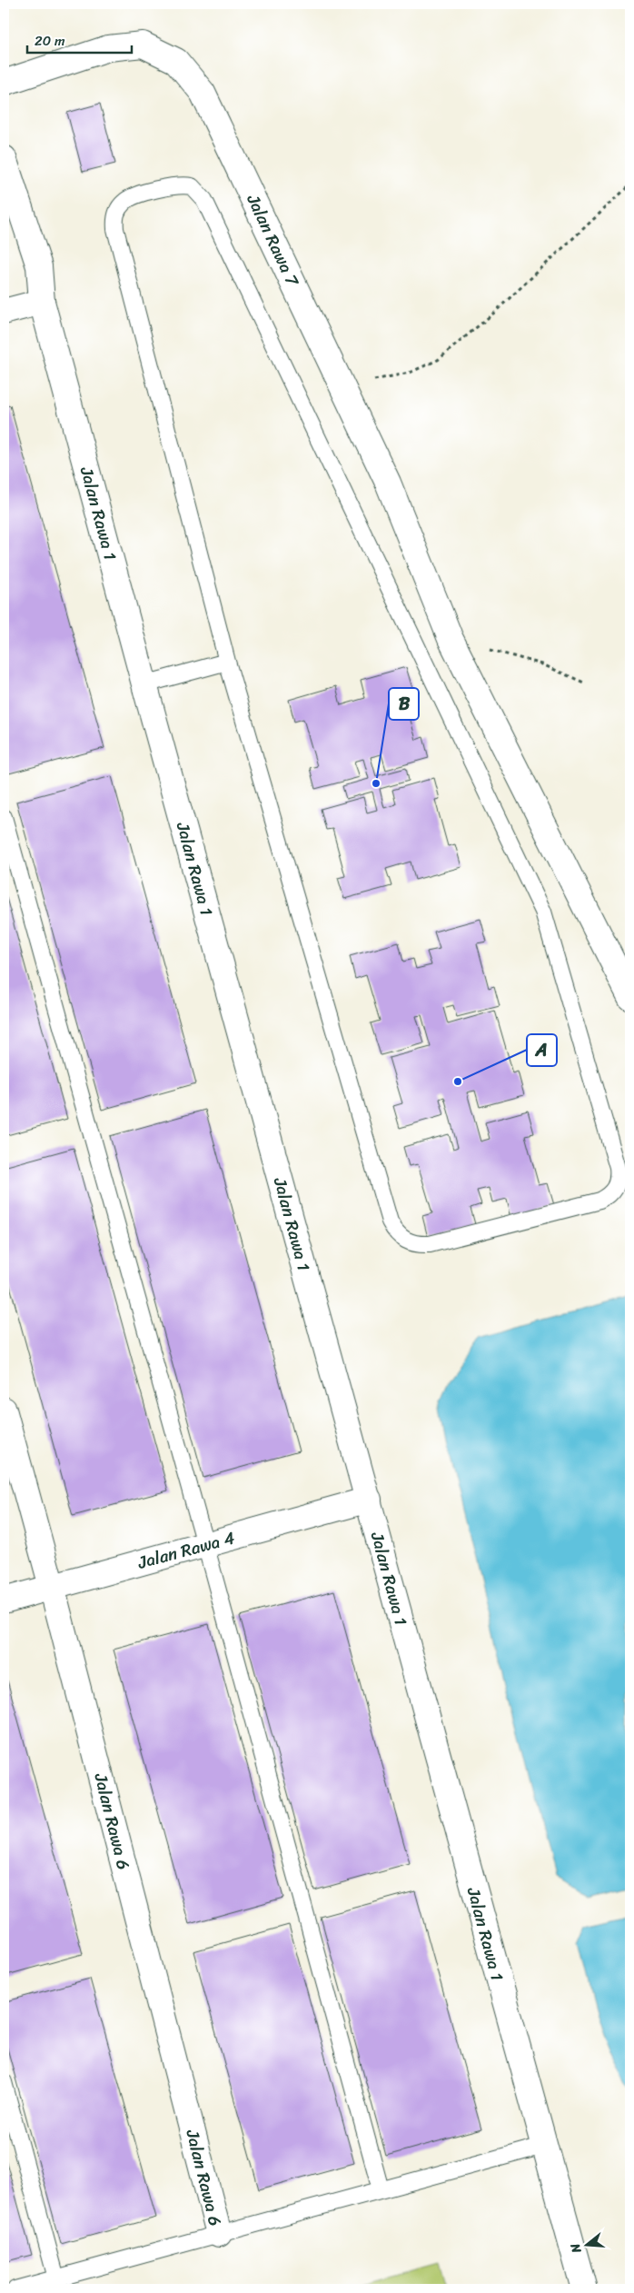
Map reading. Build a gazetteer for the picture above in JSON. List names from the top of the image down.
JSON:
{
  "streets": {
    "street": [
      "Jalan Rawa 7",
      "Jalan Rawa 1",
      "Jalan Rawa 4",
      "Jalan Rawa 6"
    ]
  },
  "crossings": [
    ["Jalan Rawa 1", "Jalan Rawa 4"],
    ["Jalan Rawa 4", "Jalan Rawa 6"]
  ],
  "places": ["B", "A"],
  "scale_bar": "20 m",
  "north": "left"
}
